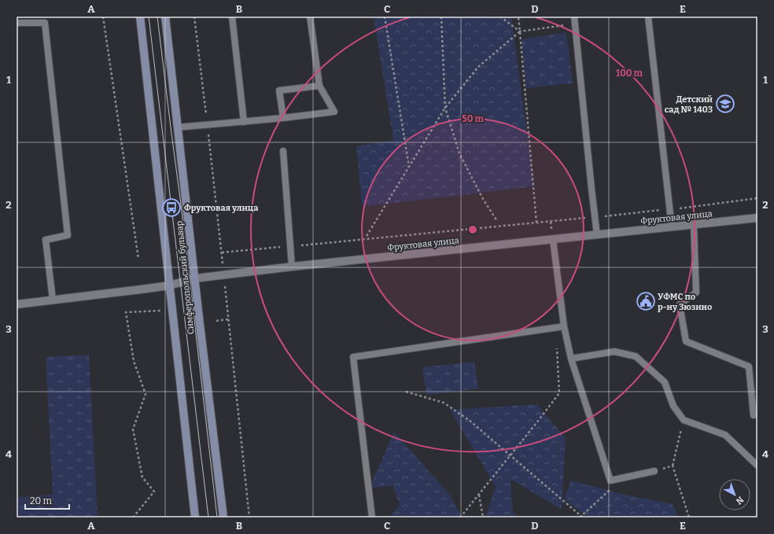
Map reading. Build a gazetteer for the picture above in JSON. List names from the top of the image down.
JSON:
{
  "streets": {
    "main road": ["Симферопольский бульвар"],
    "street": ["Фруктовая улица"]
  },
  "crossings": [
    ["Фруктовая улица", "Симферопольский бульвар"]
  ],
  "places": {
    "school or university": ["Детский сад № 1403"],
    "bus stop": ["Фруктовая улица"],
    "public building": ["УФМС по р-ну Зюзино"]
  },
  "scale_bar": "20 m",
  "north": "bottom right",
  "grid": {
    "columns": [
      "A",
      "B",
      "C",
      "D",
      "E"
    ],
    "rows": [
      "1",
      "2",
      "3",
      "4"
    ]
  },
  "rings": ["100 m", "50 m"]
}
